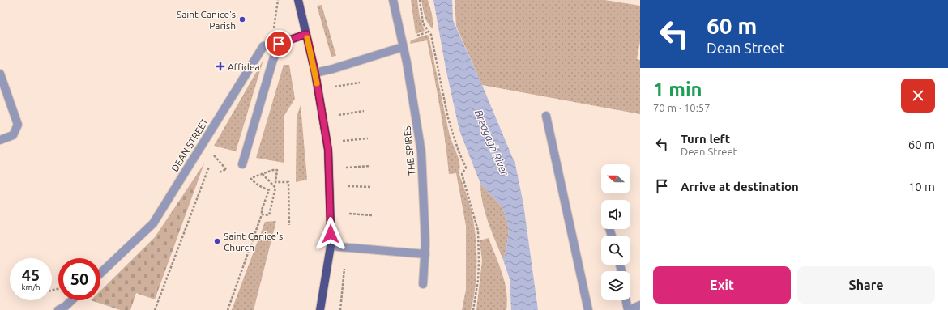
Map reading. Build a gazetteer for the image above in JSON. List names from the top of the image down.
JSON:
{
  "streets": {
    "street": ["DEAN STREET", "THE SPIRES"]
  },
  "water": ["Breagagh River"],
  "places": {
    "other": ["Saint Canice's Parish", "Saint Canice's Church"],
    "health": ["Affidea"]
  },
  "north": "left",
  "page": {
    "turn": ["60 m", "Dean Street"],
    "heading": ["1 min", "70 m · 10:57"],
    "list": [
      {
        "name": "Turn left",
        "note": "Dean Street",
        "value": "60 m"
      },
      {
        "name": "Arrive at destination",
        "value": "10 m"
      }
    ],
    "speed": "45 km/h",
    "limit": "50",
    "buttons": ["Exit", "Share"]
  }
}
